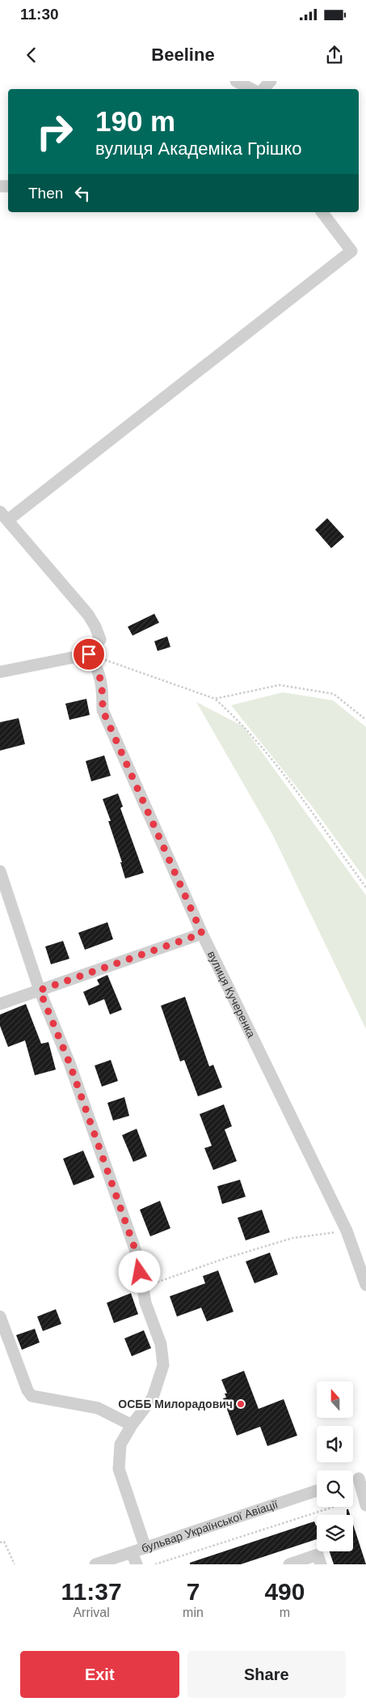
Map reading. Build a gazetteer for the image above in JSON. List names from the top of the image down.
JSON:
{
  "streets": {
    "street": ["вулиця Кучеренка", "бульвар Української Авіації"]
  },
  "places": ["ОСББ Милорадович"],
  "north": "top",
  "page": {
    "status": "11:30",
    "header": "Beeline",
    "turn": ["190 m", "вулиця Академіка Грішко"],
    "then": "Then",
    "eta": [
      "11:37",
      "Arrival",
      "7",
      "min",
      "490",
      "m"
    ],
    "buttons": ["Exit", "Share"]
  }
}
